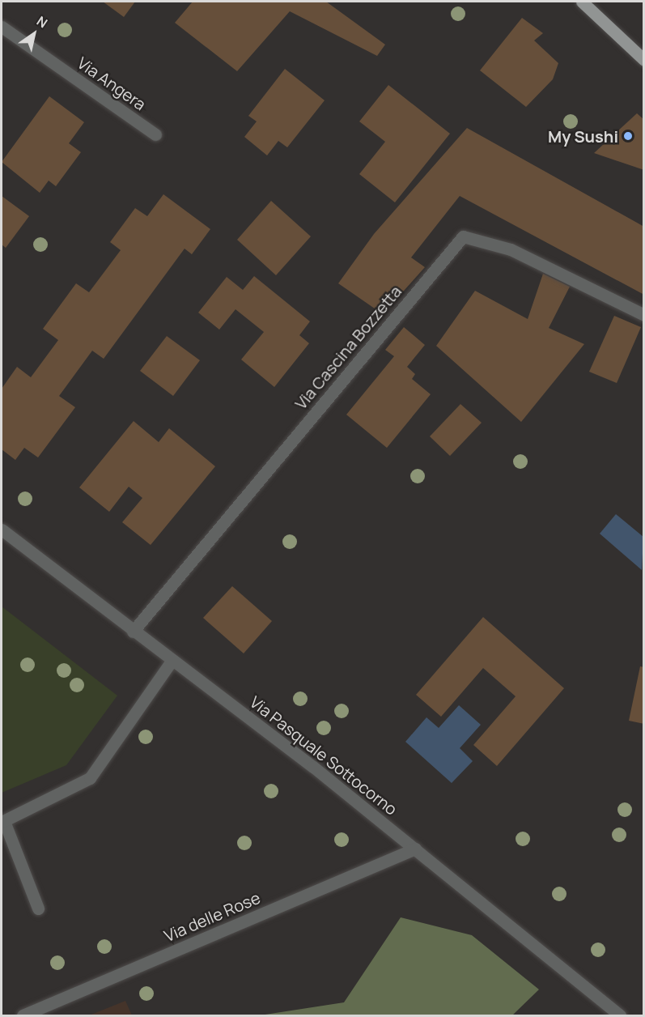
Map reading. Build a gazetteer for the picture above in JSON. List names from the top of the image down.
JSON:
{
  "streets": {
    "street": [
      "Via Angera",
      "Via Cascina Bozzetta",
      "Via Pasquale Sottocorno",
      "Via delle Rose"
    ]
  },
  "crossings": [
    ["Via Cascina Bozzetta", "Via Pasquale Sottocorno"],
    ["Via Pasquale Sottocorno", "Via delle Rose"]
  ],
  "places": ["My Sushi"],
  "north": "top right"
}
